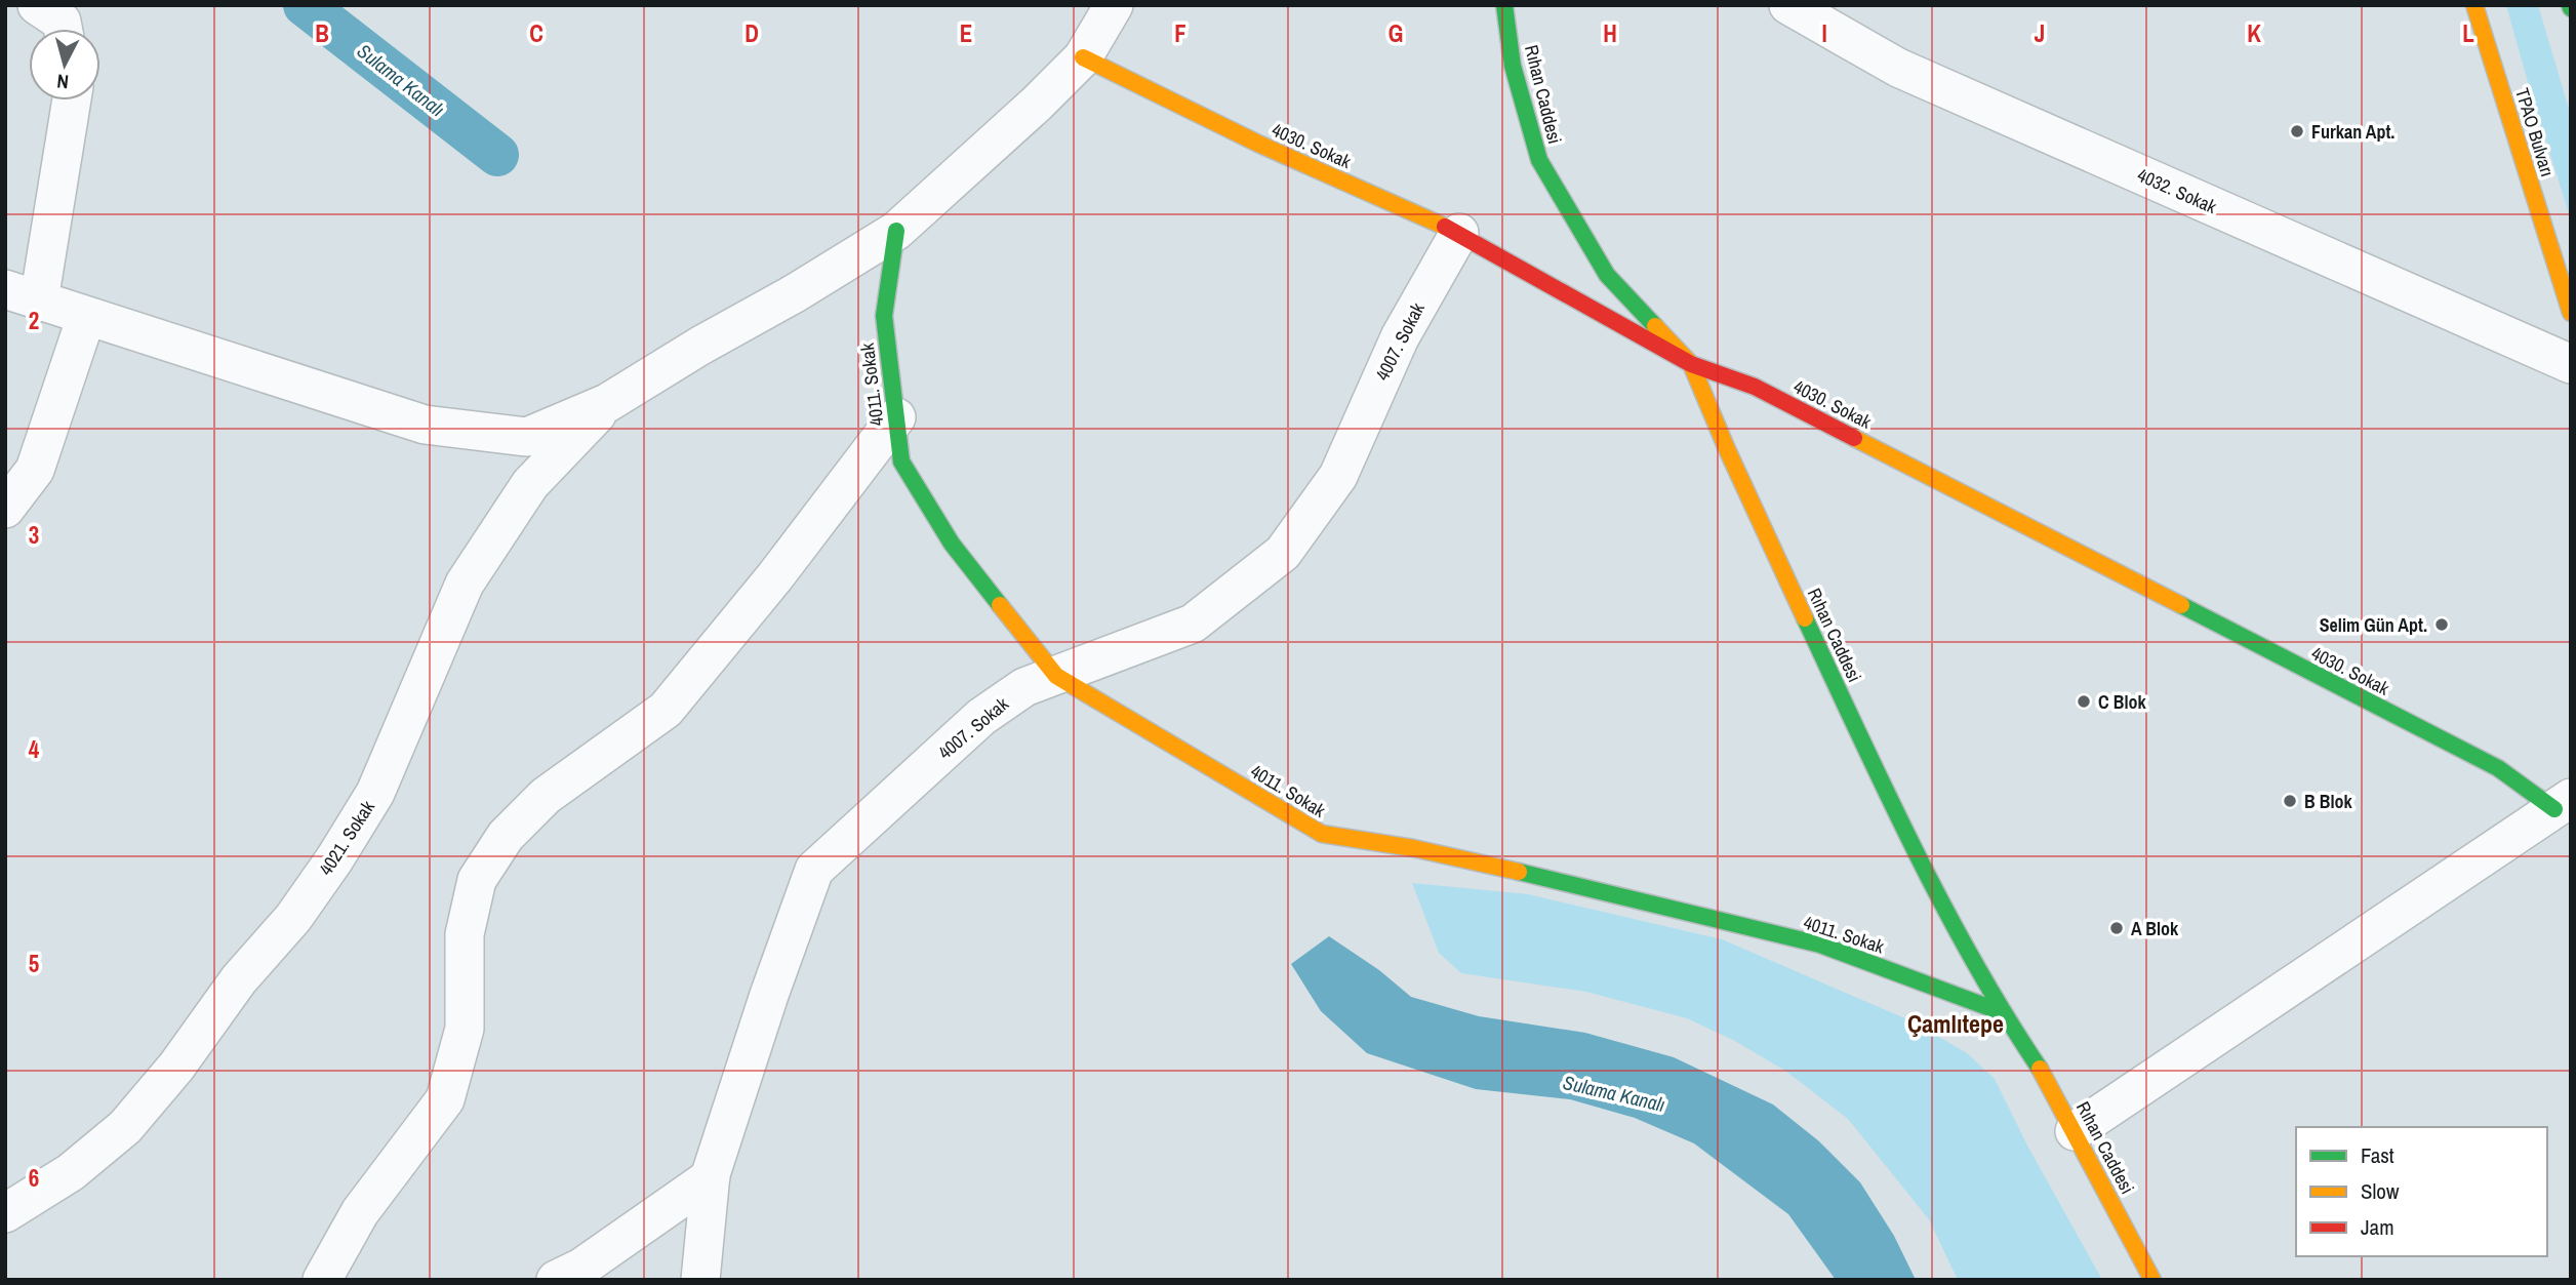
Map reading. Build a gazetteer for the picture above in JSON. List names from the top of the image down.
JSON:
{
  "streets": {
    "main road": [
      "Rıhan Caddesi",
      "TPAO Bulvarı",
      "4030. Sokak",
      "4011. Sokak"
    ],
    "street": ["4032. Sokak", "4007. Sokak", "4021. Sokak"]
  },
  "crossings": [
    ["Rıhan Caddesi", "4030. Sokak"],
    ["Rıhan Caddesi", "4011. Sokak"],
    ["4030. Sokak", "4007. Sokak"],
    ["4007. Sokak", "4011. Sokak"]
  ],
  "districts": ["Çamlıtepe"],
  "water": ["Sulama Kanalı"],
  "places": [
    "Furkan Apt.",
    "Selim Gün Apt.",
    "C Blok",
    "B Blok",
    "A Blok"
  ],
  "legend": ["Fast", "Slow", "Jam"],
  "north": "bottom",
  "grid": {
    "columns": [
      "B",
      "C",
      "D",
      "E",
      "F",
      "G",
      "H",
      "I",
      "J",
      "K",
      "L"
    ],
    "rows": [
      "2",
      "3",
      "4",
      "5",
      "6"
    ]
  }
}
